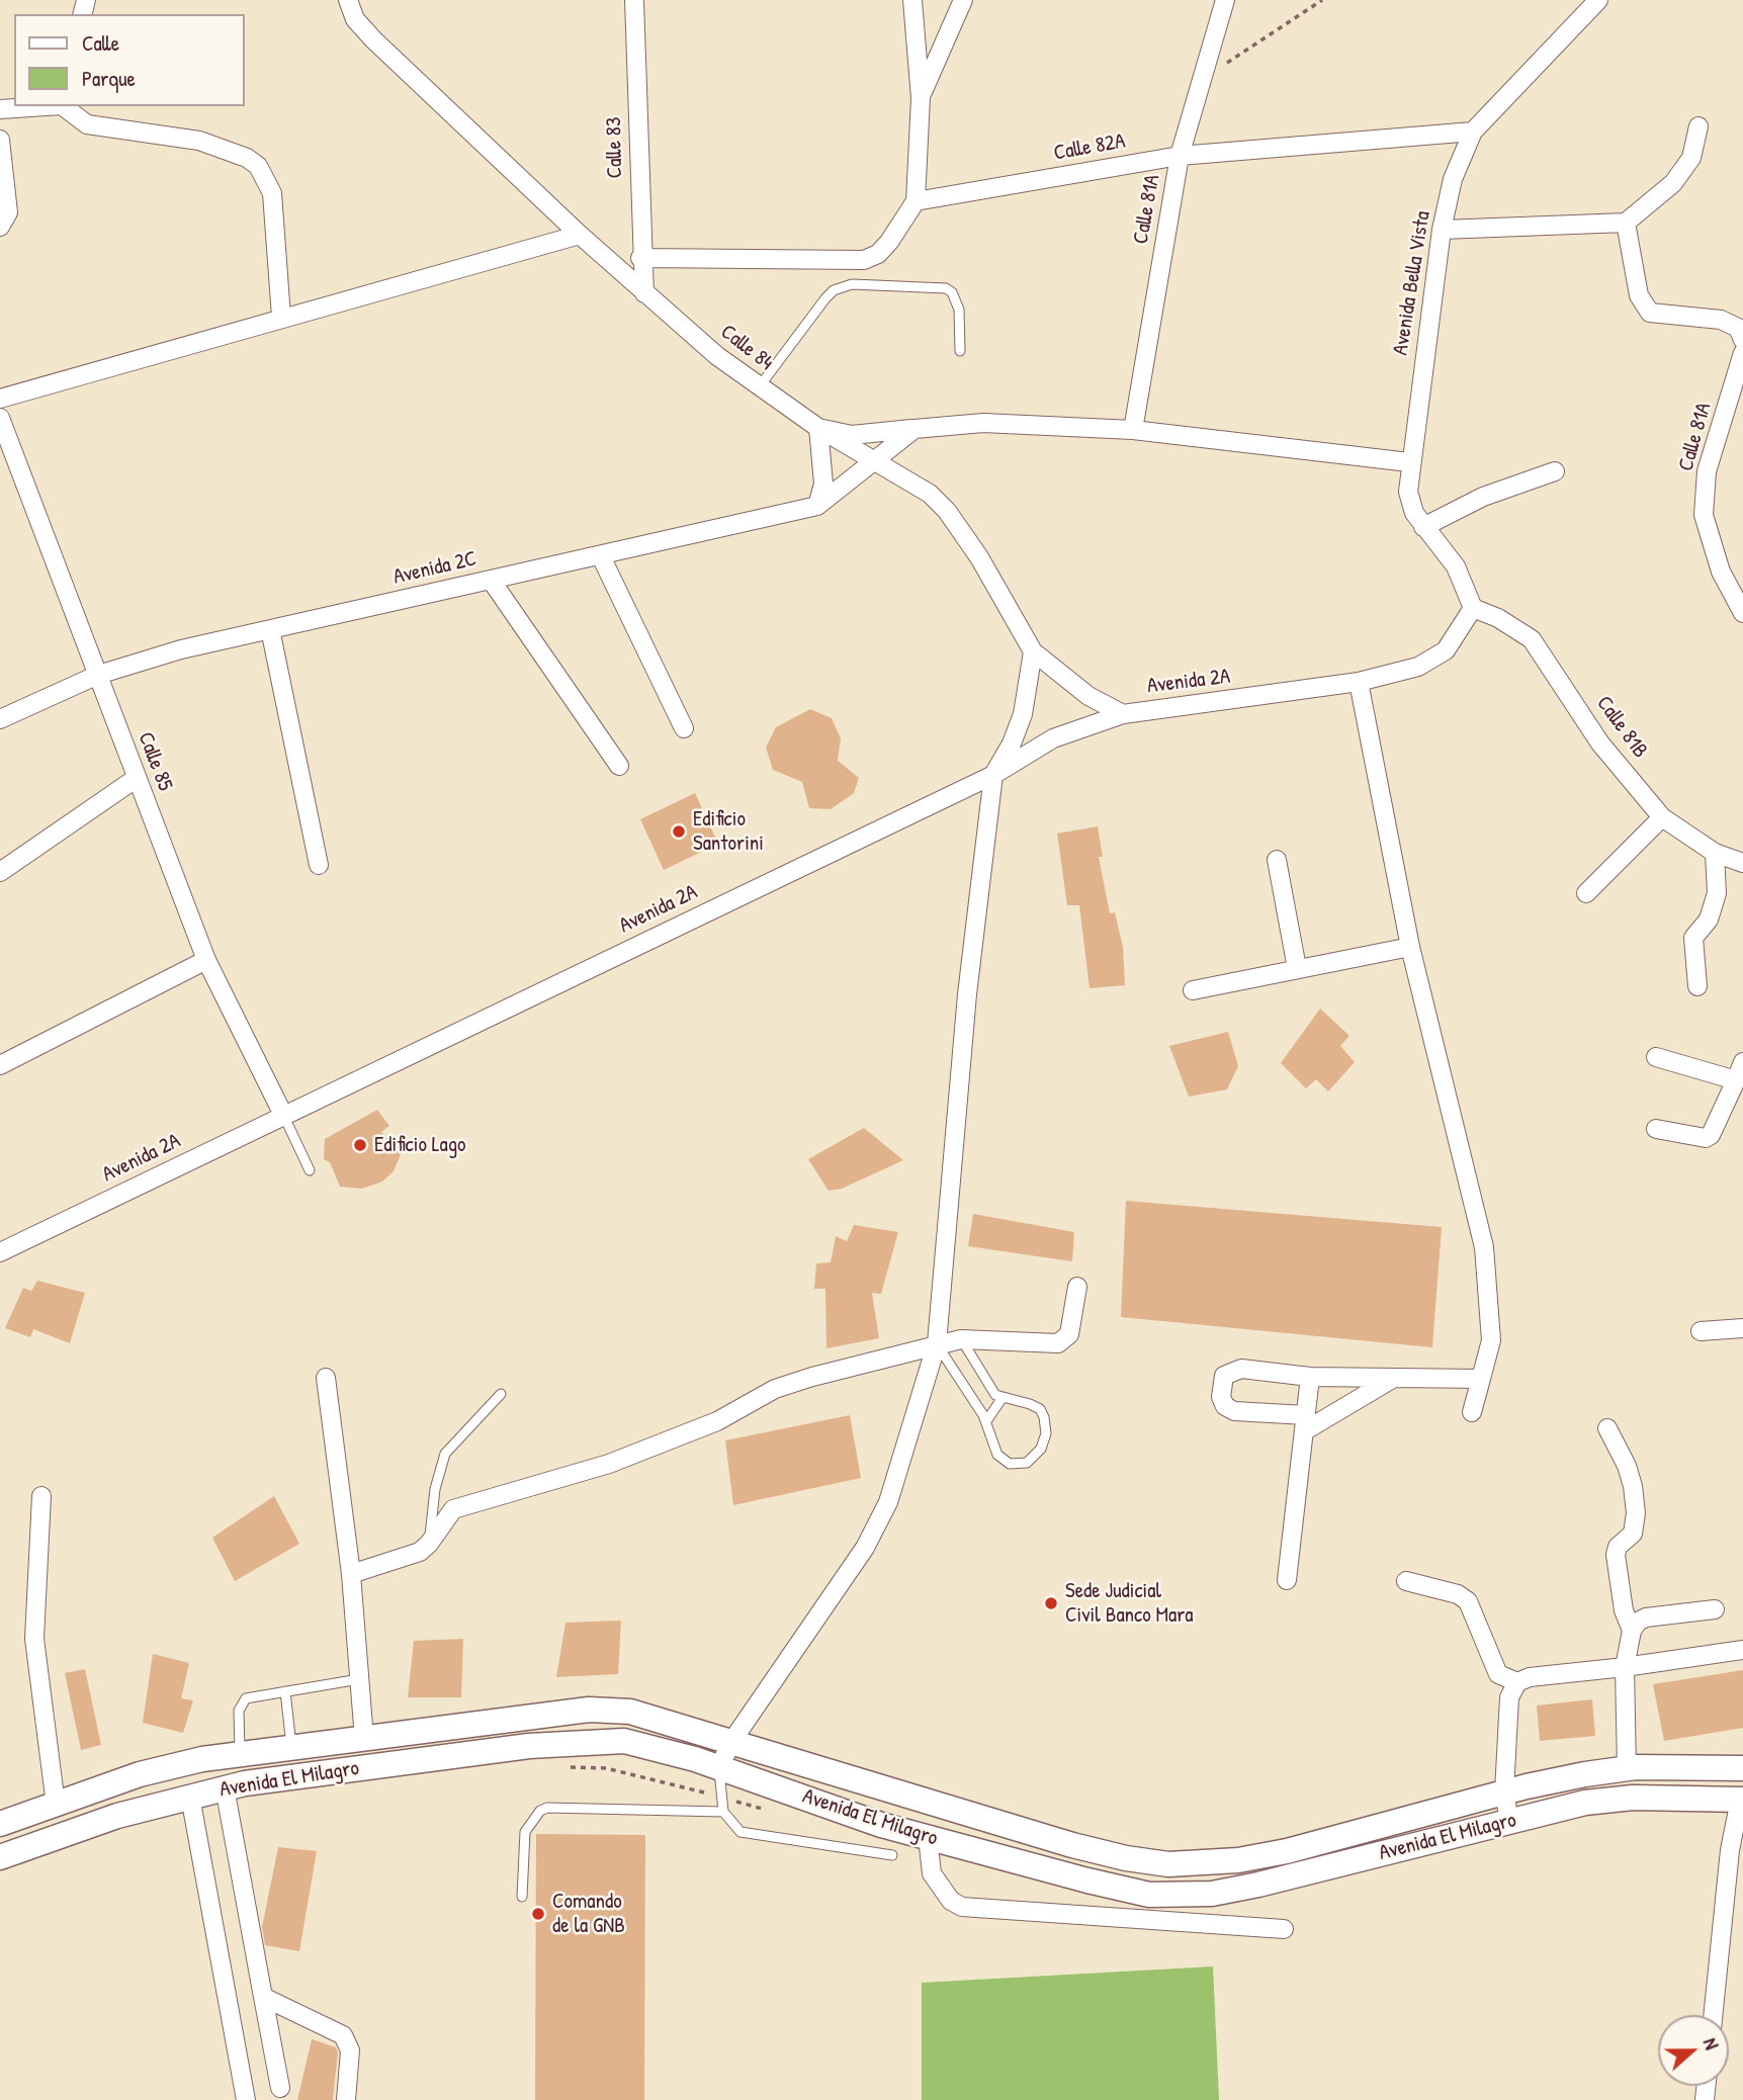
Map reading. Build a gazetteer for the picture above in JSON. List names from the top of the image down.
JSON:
{
  "streets": {
    "main road": ["Avenida El Milagro"],
    "street": [
      "Calle 83",
      "Calle 82A",
      "Calle 81A",
      "Avenida Bella Vista",
      "Calle 84",
      "Avenida 2C",
      "Avenida 2A",
      "Calle 81B",
      "Calle 85"
    ]
  },
  "crossings": [
    ["Calle 83", "Calle 84"],
    ["Calle 82A", "Calle 81A"],
    ["Calle 82A", "Avenida Bella Vista"],
    ["Avenida Bella Vista", "Avenida 2A"],
    ["Avenida Bella Vista", "Calle 81B"],
    ["Calle 84", "Avenida 2C"],
    ["Calle 84", "Avenida 2A"],
    ["Avenida 2C", "Calle 85"],
    ["Avenida 2A", "Calle 81B"],
    ["Avenida 2A", "Calle 85"]
  ],
  "places": [
    "Edificio Santorini",
    "Edificio Lago",
    "Sede Judicial Civil Banco Mara",
    "Comando de la GNB"
  ],
  "legend": ["Calle", "Parque"],
  "north": "right"
}
